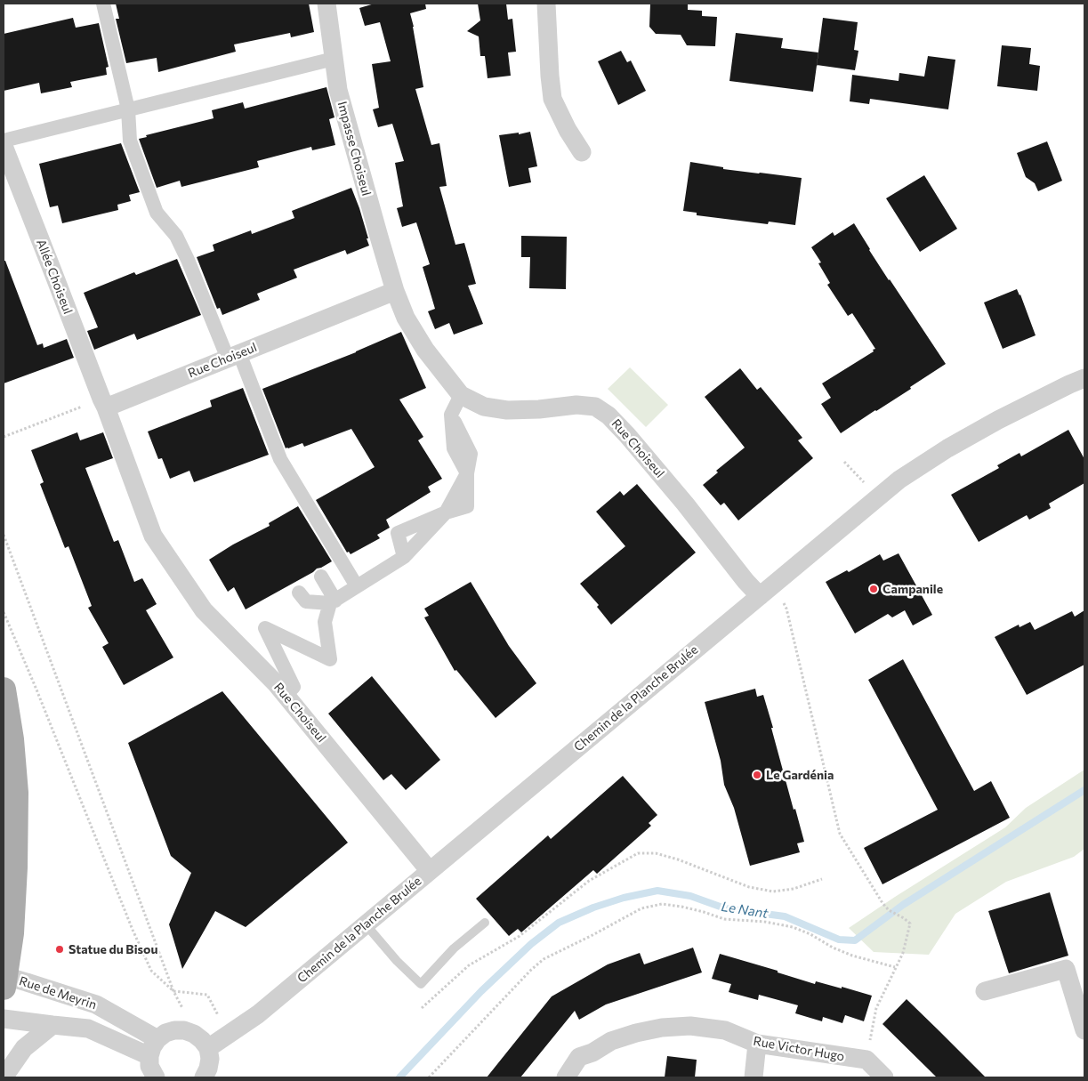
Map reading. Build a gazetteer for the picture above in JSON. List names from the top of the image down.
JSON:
{
  "streets": {
    "street": [
      "Impasse Choiseul",
      "Allée Choiseul",
      "Rue Choiseul",
      "Chemin de la Planche Brulée",
      "Rue de Meyrin",
      "Rue Victor Hugo"
    ]
  },
  "crossings": [
    ["Impasse Choiseul", "Rue Choiseul"],
    ["Allée Choiseul", "Rue Choiseul"],
    ["Rue Choiseul", "Chemin de la Planche Brulée"]
  ],
  "water": ["Le Nant"],
  "places": ["Campanile", "Le Gardénia", "Statue du Bisou"]
}
